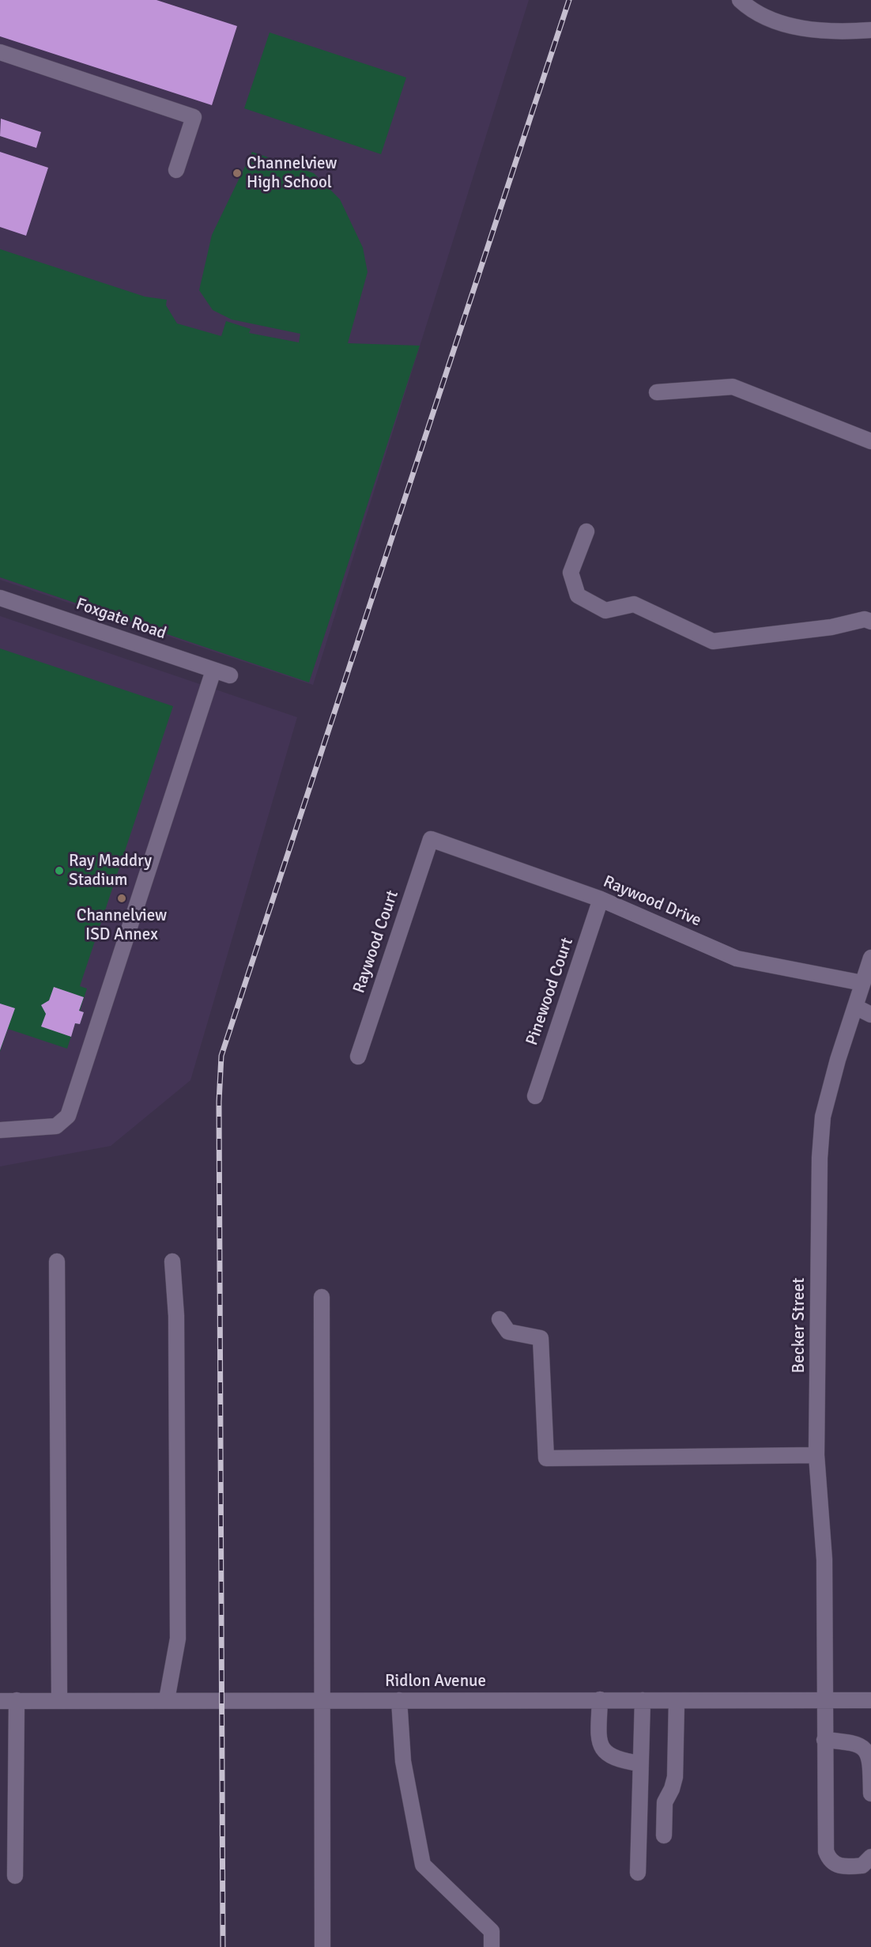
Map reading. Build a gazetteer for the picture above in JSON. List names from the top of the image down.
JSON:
{
  "streets": {
    "street": [
      "Foxgate Road",
      "Raywood Drive",
      "Raywood Court",
      "Pinewood Court",
      "Becker Street",
      "Ridlon Avenue"
    ]
  },
  "crossings": [
    ["Raywood Drive", "Raywood Court"],
    ["Raywood Drive", "Pinewood Court"],
    ["Raywood Drive", "Becker Street"],
    ["Becker Street", "Ridlon Avenue"]
  ],
  "places": ["Channelview High School", "Ray Maddry Stadium", "Channelview ISD Annex"]
}
